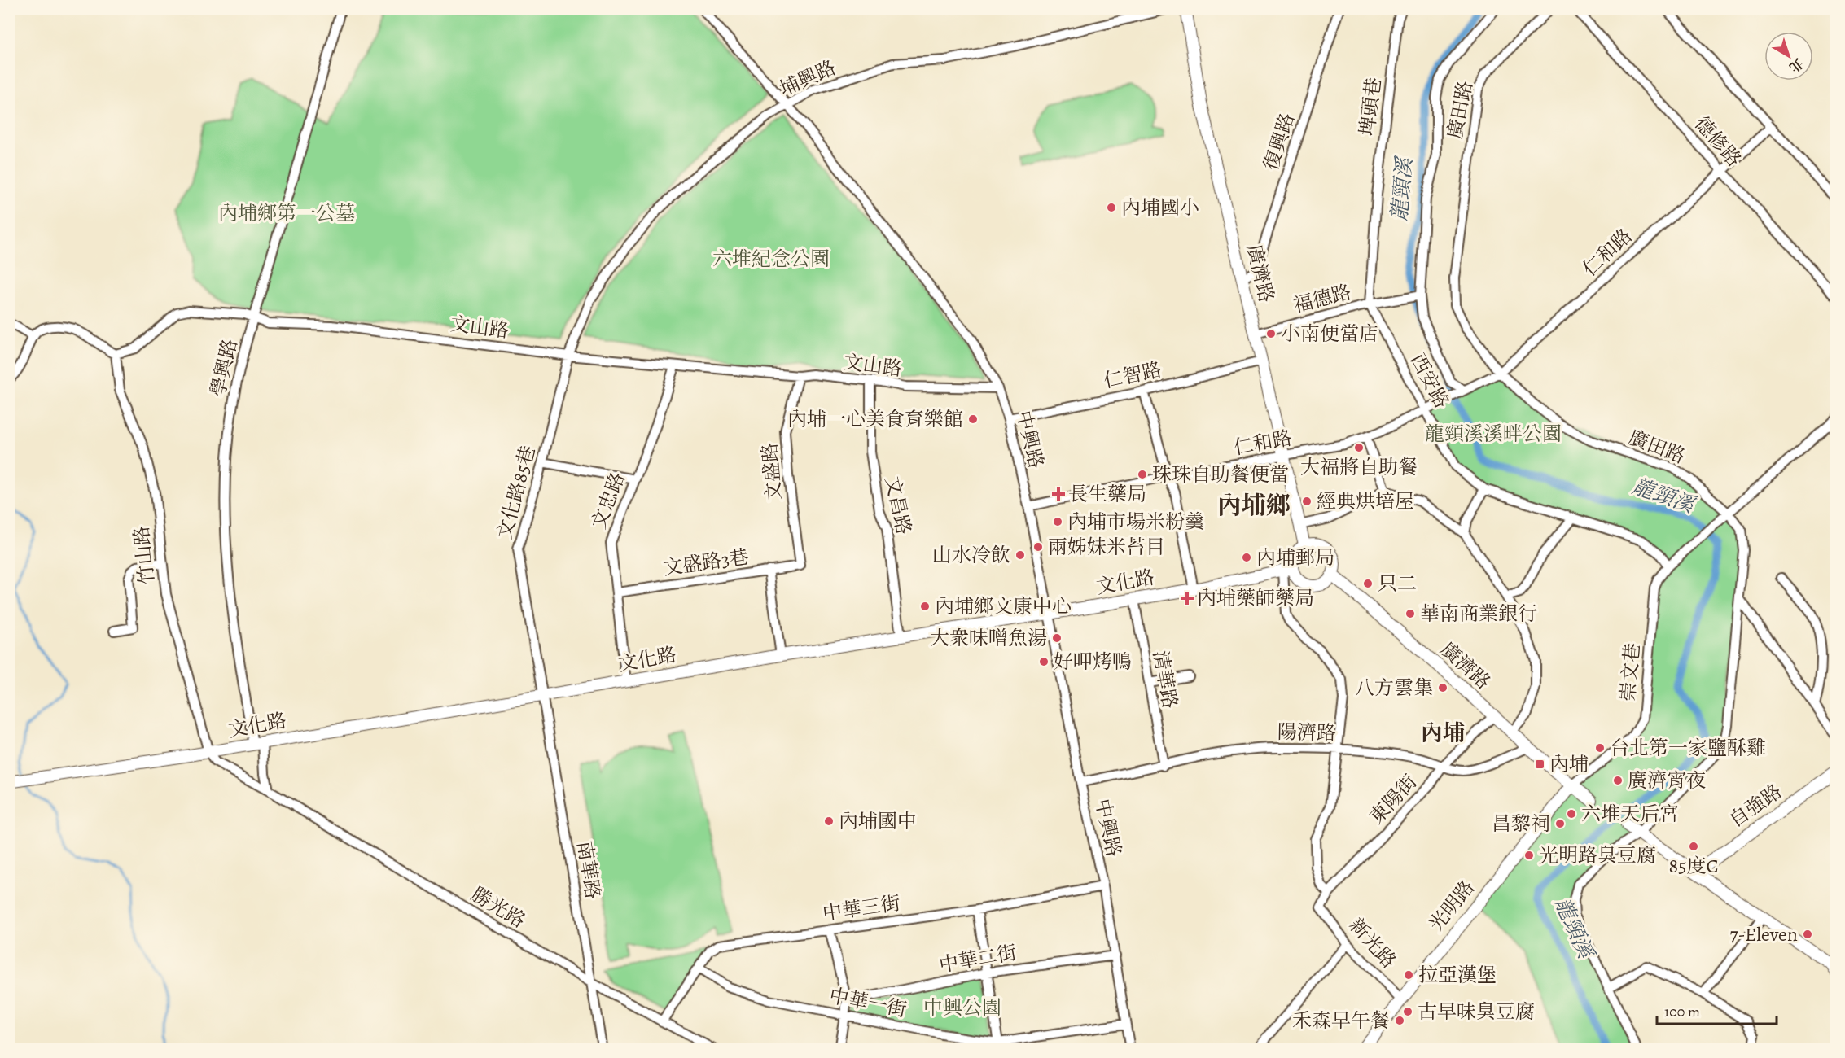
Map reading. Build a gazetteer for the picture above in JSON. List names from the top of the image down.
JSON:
{
  "streets": {
    "main road": [
      "廣濟路",
      "文化路",
      "自強路",
      "光明路"
    ],
    "street": [
      "埔興路",
      "埤頭巷",
      "廣田路",
      "復興路",
      "德修路",
      "仁和路",
      "福德路",
      "文山路",
      "學興路",
      "仁智路",
      "西安路",
      "中興路",
      "文盛路",
      "文化路85巷",
      "文忠路",
      "文昌路",
      "竹山路",
      "文盛路3巷",
      "崇文巷",
      "清華路",
      "陽濟路",
      "東陽街",
      "南華路",
      "勝光路",
      "中華三街",
      "新光路",
      "中華二街",
      "中華一街"
    ]
  },
  "crossings": [
    ["埔興路", "文山路"],
    ["埔興路", "中興路"],
    ["埔興路", "文化路85巷"],
    ["埤頭巷", "福德路"],
    ["廣田路", "仁和路"],
    ["廣田路", "崇文巷"],
    ["復興路", "廣濟路"],
    ["德修路", "仁和路"],
    ["仁和路", "廣濟路"],
    ["仁和路", "西安路"],
    ["仁和路", "中興路"],
    ["廣濟路", "福德路"],
    ["廣濟路", "仁智路"],
    ["廣濟路", "文化路"],
    ["廣濟路", "崇文巷"],
    ["廣濟路", "陽濟路"],
    ["廣濟路", "東陽街"],
    ["廣濟路", "光明路"],
    ["福德路", "西安路"],
    ["文山路", "學興路"],
    ["文山路", "中興路"],
    ["文山路", "文盛路"],
    ["文山路", "文化路85巷"],
    ["文山路", "文忠路"],
    ["文山路", "文昌路"],
    ["文山路", "竹山路"],
    ["學興路", "文化路"],
    ["仁智路", "中興路"],
    ["西安路", "崇文巷"],
    ["中興路", "文化路"],
    ["中興路", "陽濟路"],
    ["中興路", "中華三街"],
    ["中興路", "中華二街"],
    ["中興路", "中華一街"],
    ["文盛路", "文盛路3巷"],
    ["文化路85巷", "文化路"],
    ["文化路85巷", "南華路"],
    ["文忠路", "文盛路3巷"],
    ["文忠路", "文化路"],
    ["文昌路", "文化路"],
    ["竹山路", "文化路"],
    ["竹山路", "勝光路"],
    ["文化路", "清華路"],
    ["文化路", "南華路"],
    ["文化路", "勝光路"],
    ["崇文巷", "光明路"],
    ["清華路", "陽濟路"],
    ["陽濟路", "東陽街"],
    ["東陽街", "新光路"],
    ["南華路", "勝光路"],
    ["光明路", "新光路"],
    ["勝光路", "中華三街"],
    ["中華三街", "中華一街"]
  ],
  "districts": ["內埔鄉", "內埔"],
  "water": ["龍頸溪"],
  "parks": [
    "內埔鄉第一公墓",
    "六堆紀念公園",
    "龍頸溪溪畔公園",
    "中興公園"
  ],
  "places": {
    "other": [
      "內埔國小",
      "小南便當店",
      "內埔一心美食育樂館",
      "大福將自助餐",
      "珠珠自助餐便當",
      "經典烘培屋",
      "內埔市場米粉羹",
      "兩姊妹米苔目",
      "山水冷飲",
      "內埔郵局",
      "只二",
      "內埔鄉文康中心",
      "華南商業銀行",
      "大衆味噌魚湯",
      "好呷烤鴨",
      "八方雲集",
      "台北第一家鹽酥雞",
      "廣濟宵夜",
      "六堆天后宮",
      "內埔國中",
      "昌黎祠",
      "85度C",
      "光明路臭豆腐",
      "7-Eleven",
      "拉亞漢堡",
      "古早味臭豆腐",
      "禾森早午餐"
    ],
    "health": ["長生藥局", "內埔藥師藥局"],
    "transit": ["內埔"]
  },
  "scale_bar": "100 m",
  "north": "bottom right"
}
